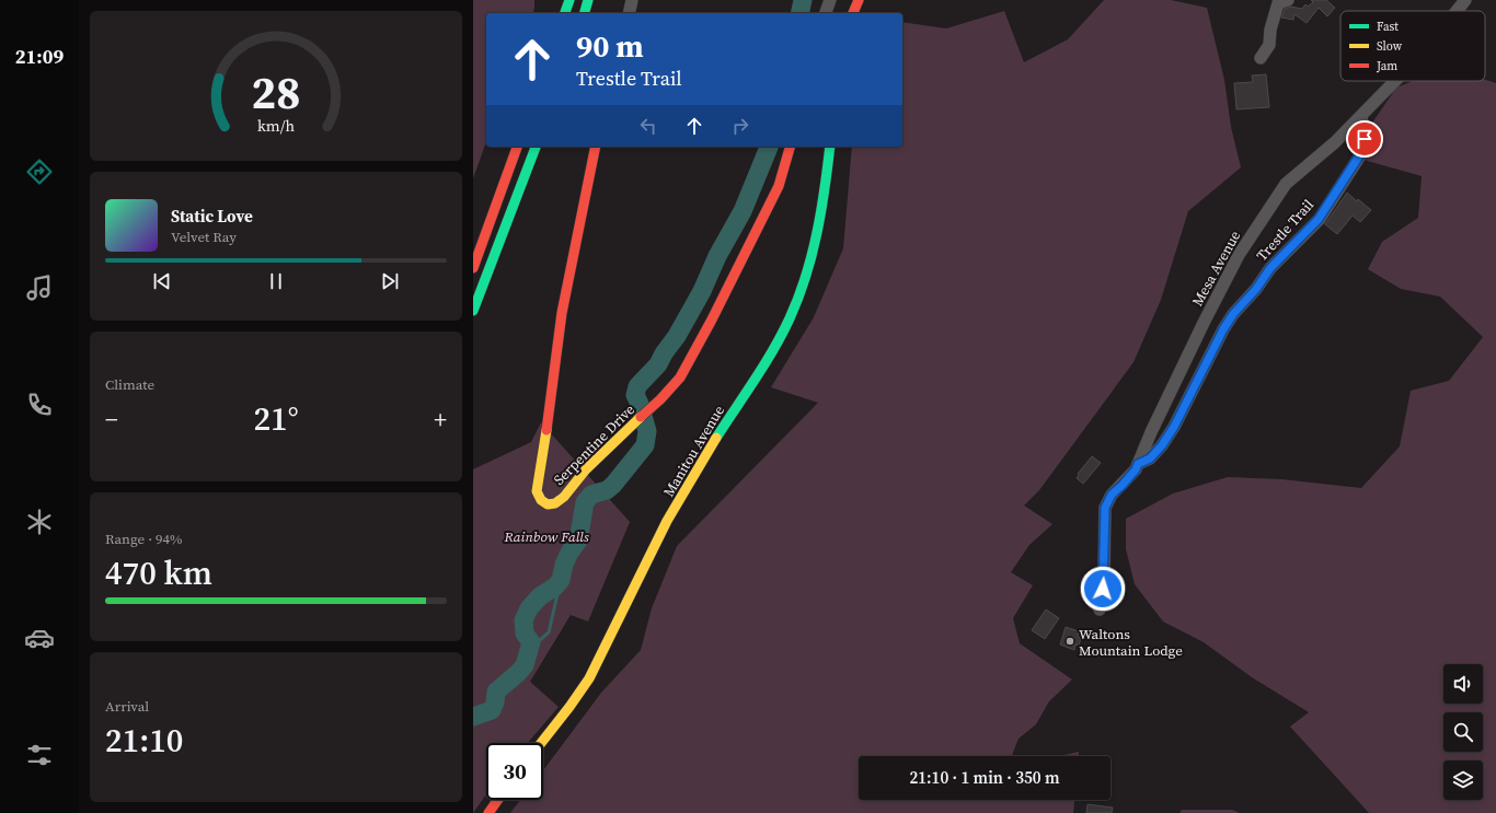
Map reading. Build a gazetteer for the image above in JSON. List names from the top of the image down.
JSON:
{
  "streets": {
    "main road": ["Serpentine Drive", "Manitou Avenue"],
    "street": ["Trestle Trail", "Mesa Avenue"]
  },
  "crossings": [
    ["Trestle Trail", "Mesa Avenue"]
  ],
  "parks": ["Rainbow Falls"],
  "places": ["Waltons Mountain Lodge"],
  "legend": ["Fast", "Slow", "Jam"],
  "page": {
    "tabs": "21:09",
    "turn": ["90 m", "Trestle Trail"],
    "song": ["Static Love", "Velvet Ray"],
    "tile": [
      "Climate",
      ["Range · 94%", "470 km"],
      ["Arrival", "21:10"]
    ],
    "heat": ["−", "21°", "+"],
    "limit": "30",
    "trip": "21:10 · 1 min · 350 m",
    "gauge": ["28", "km/h"]
  }
}
